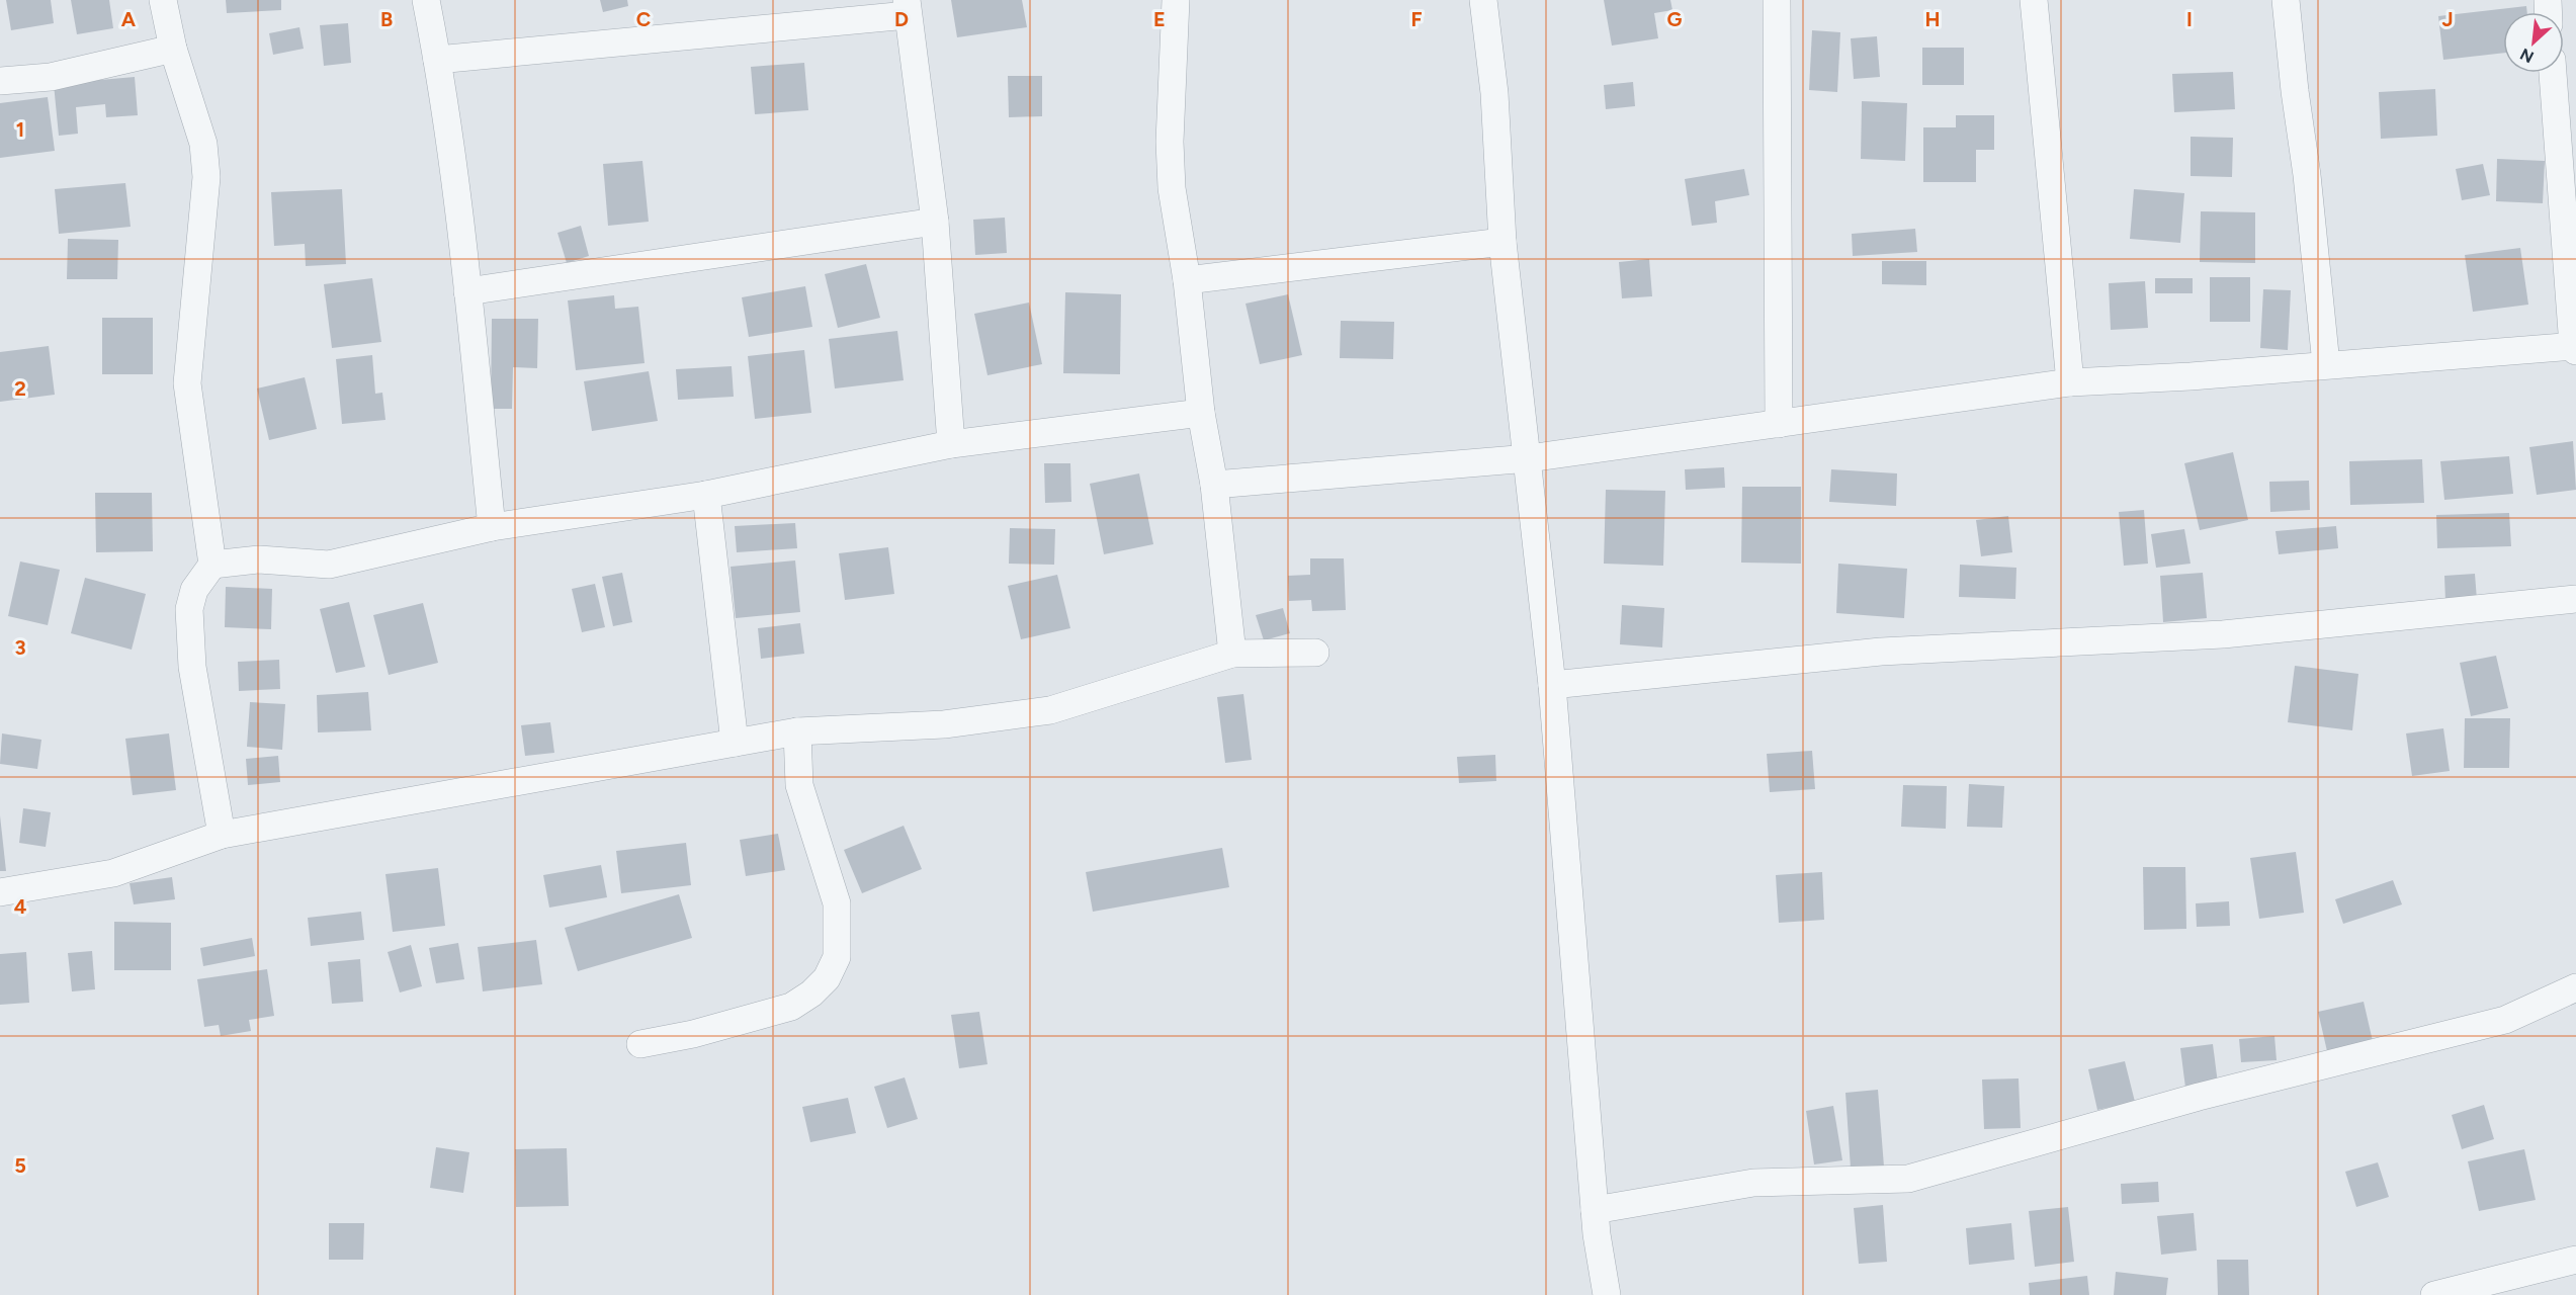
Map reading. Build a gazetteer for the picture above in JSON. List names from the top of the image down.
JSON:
{
  "north": "bottom left",
  "grid": {
    "columns": [
      "A",
      "B",
      "C",
      "D",
      "E",
      "F",
      "G",
      "H",
      "I",
      "J"
    ],
    "rows": [
      "1",
      "2",
      "3",
      "4",
      "5"
    ]
  }
}
